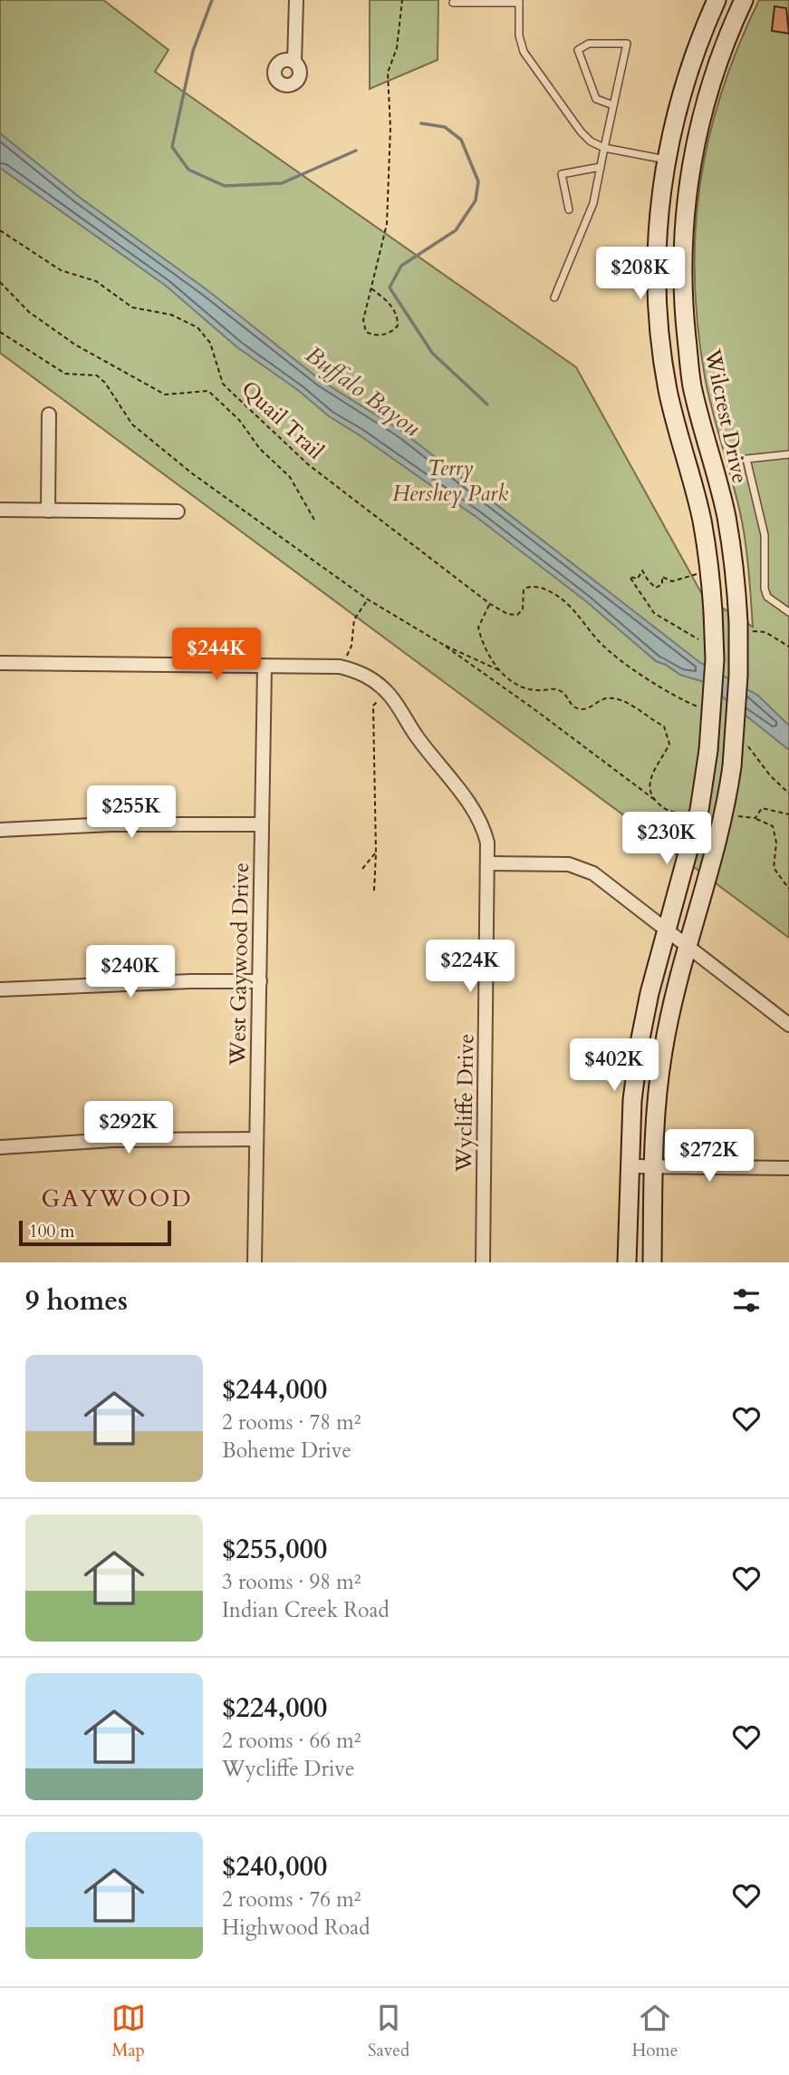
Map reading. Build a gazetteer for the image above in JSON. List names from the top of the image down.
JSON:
{
  "streets": {
    "main road": ["Wilcrest Drive"],
    "street": ["West Gaywood Drive", "Wycliffe Drive"],
    "path": ["Quail Trail"]
  },
  "districts": ["GAYWOOD"],
  "water": ["Buffalo Bayou"],
  "parks": ["Terry Hershey Park"],
  "scale_bar": "100 m",
  "page": {
    "price": [
      "$208K",
      "$244K",
      "$255K",
      "$230K",
      "$224K",
      "$240K",
      "$402K",
      "$292K",
      "$272K"
    ],
    "scale": "100 m",
    "heading": "9 homes",
    "list": [
      {
        "name": "$244,000",
        "note": "2 rooms · 78 m² · Boheme Drive"
      },
      {
        "name": "$255,000",
        "note": "3 rooms · 98 m² · Indian Creek Road"
      },
      {
        "name": "$224,000",
        "note": "2 rooms · 66 m² · Wycliffe Drive"
      },
      {
        "name": "$240,000",
        "note": "2 rooms · 76 m² · Highwood Road"
      }
    ],
    "tabs": ["Map", "Saved", "Home"]
  }
}
